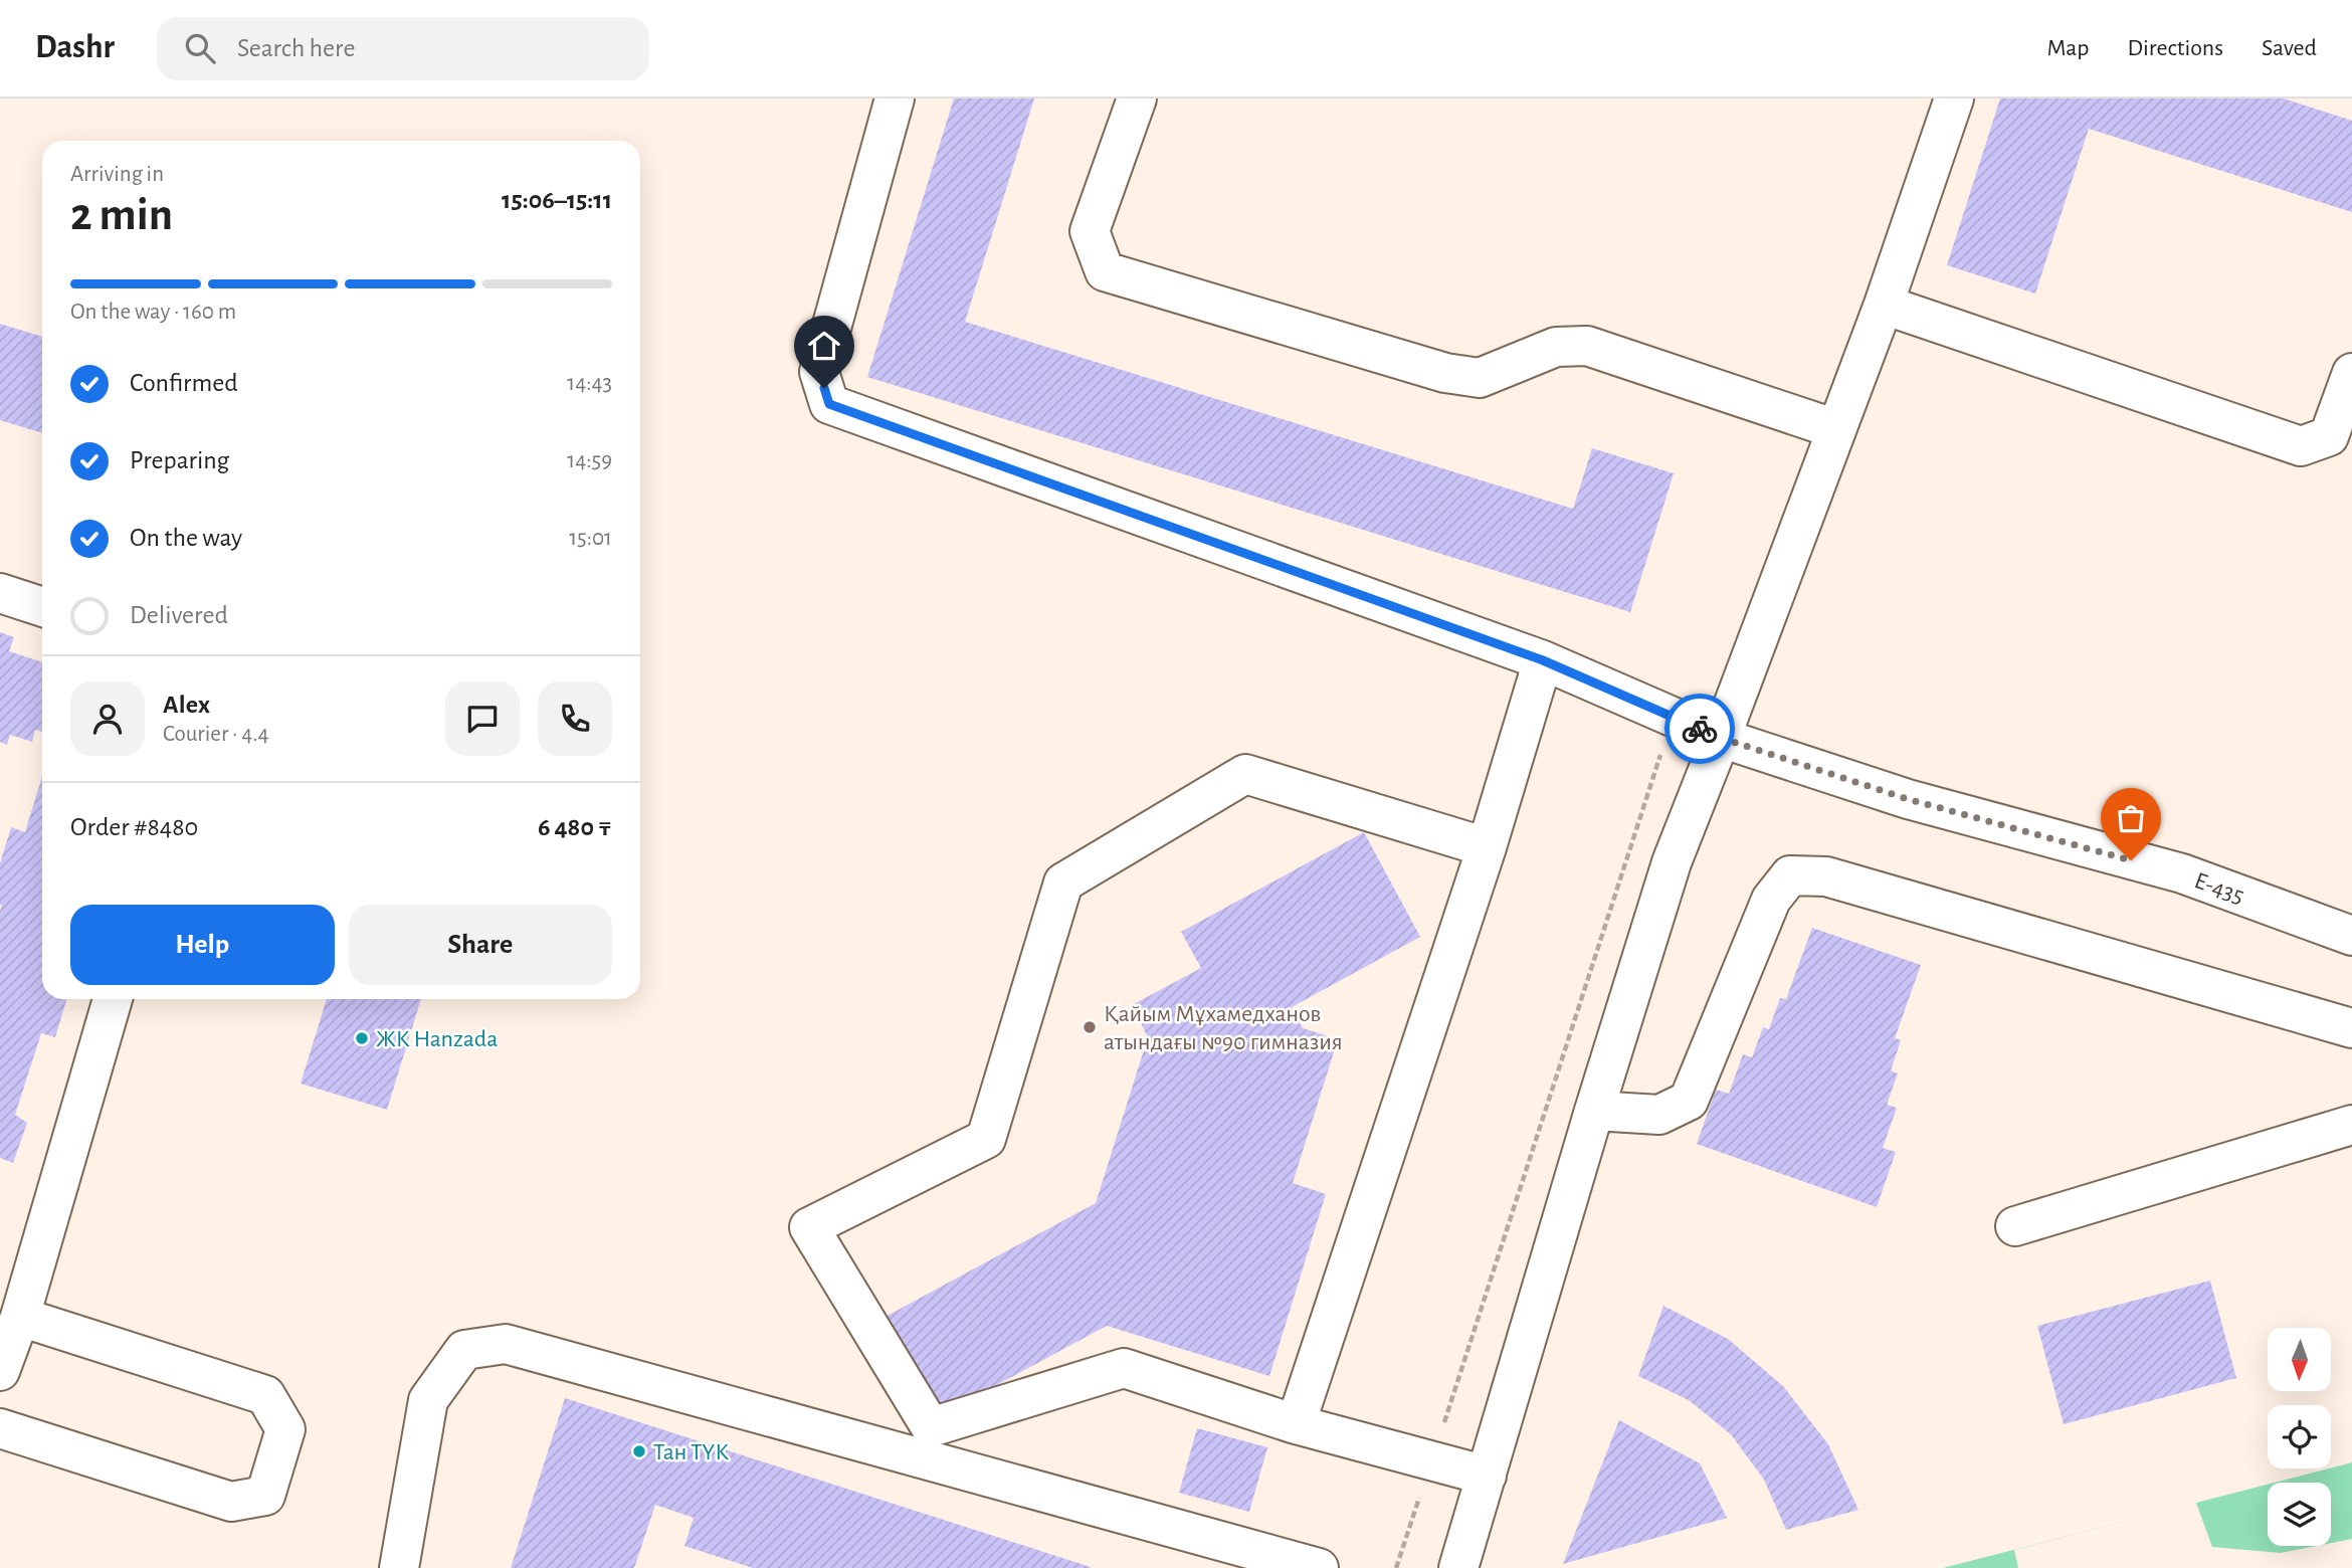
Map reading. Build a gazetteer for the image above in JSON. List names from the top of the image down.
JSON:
{
  "streets": {
    "lane": ["Е-435"]
  },
  "places": ["Қайым Мұхамедханов атындағы №90 гимназия", "ЖК Hanzada", "Тан ТҮК"],
  "north": "bottom",
  "page": {
    "header": "Dashr",
    "search": "Search here",
    "nav": ["Map", "Directions", "Saved"],
    "heading": ["2 min", "Arriving in", "15:06–15:11"],
    "panel": [
      "Alex",
      "Courier · 4.4",
      "Order #8480",
      "6 480 ₸"
    ],
    "bar": "On the way · 160 m",
    "list": [
      ["Confirmed", "14:43"],
      ["Preparing", "14:59"],
      ["On the way", "15:01"],
      "Delivered"
    ],
    "buttons": ["Help", "Share"]
  }
}
